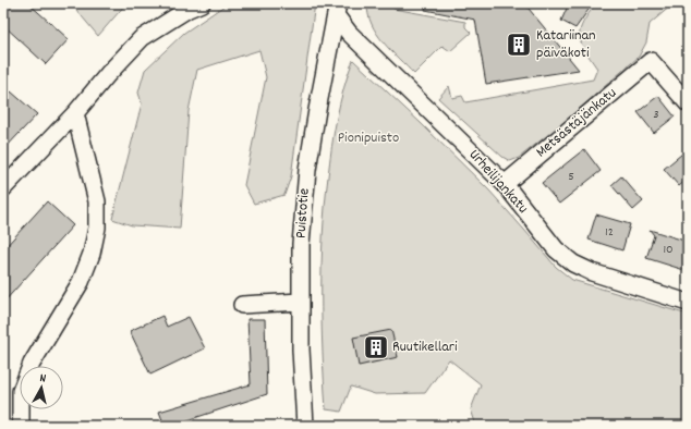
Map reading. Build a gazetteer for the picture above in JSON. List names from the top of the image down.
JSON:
{
  "streets": {
    "street": ["Metsästäjänkatu", "Urheilijankatu", "Puistotie"]
  },
  "crossings": [
    ["Metsästäjänkatu", "Urheilijankatu"],
    ["Urheilijankatu", "Puistotie"]
  ],
  "parks": ["Pionipuisto"],
  "places": {
    "building": ["Katariinan päiväkoti", "Ruutikellari"]
  },
  "house_numbers": [
    "3",
    "5",
    "12",
    "10"
  ],
  "north": "top"
}
